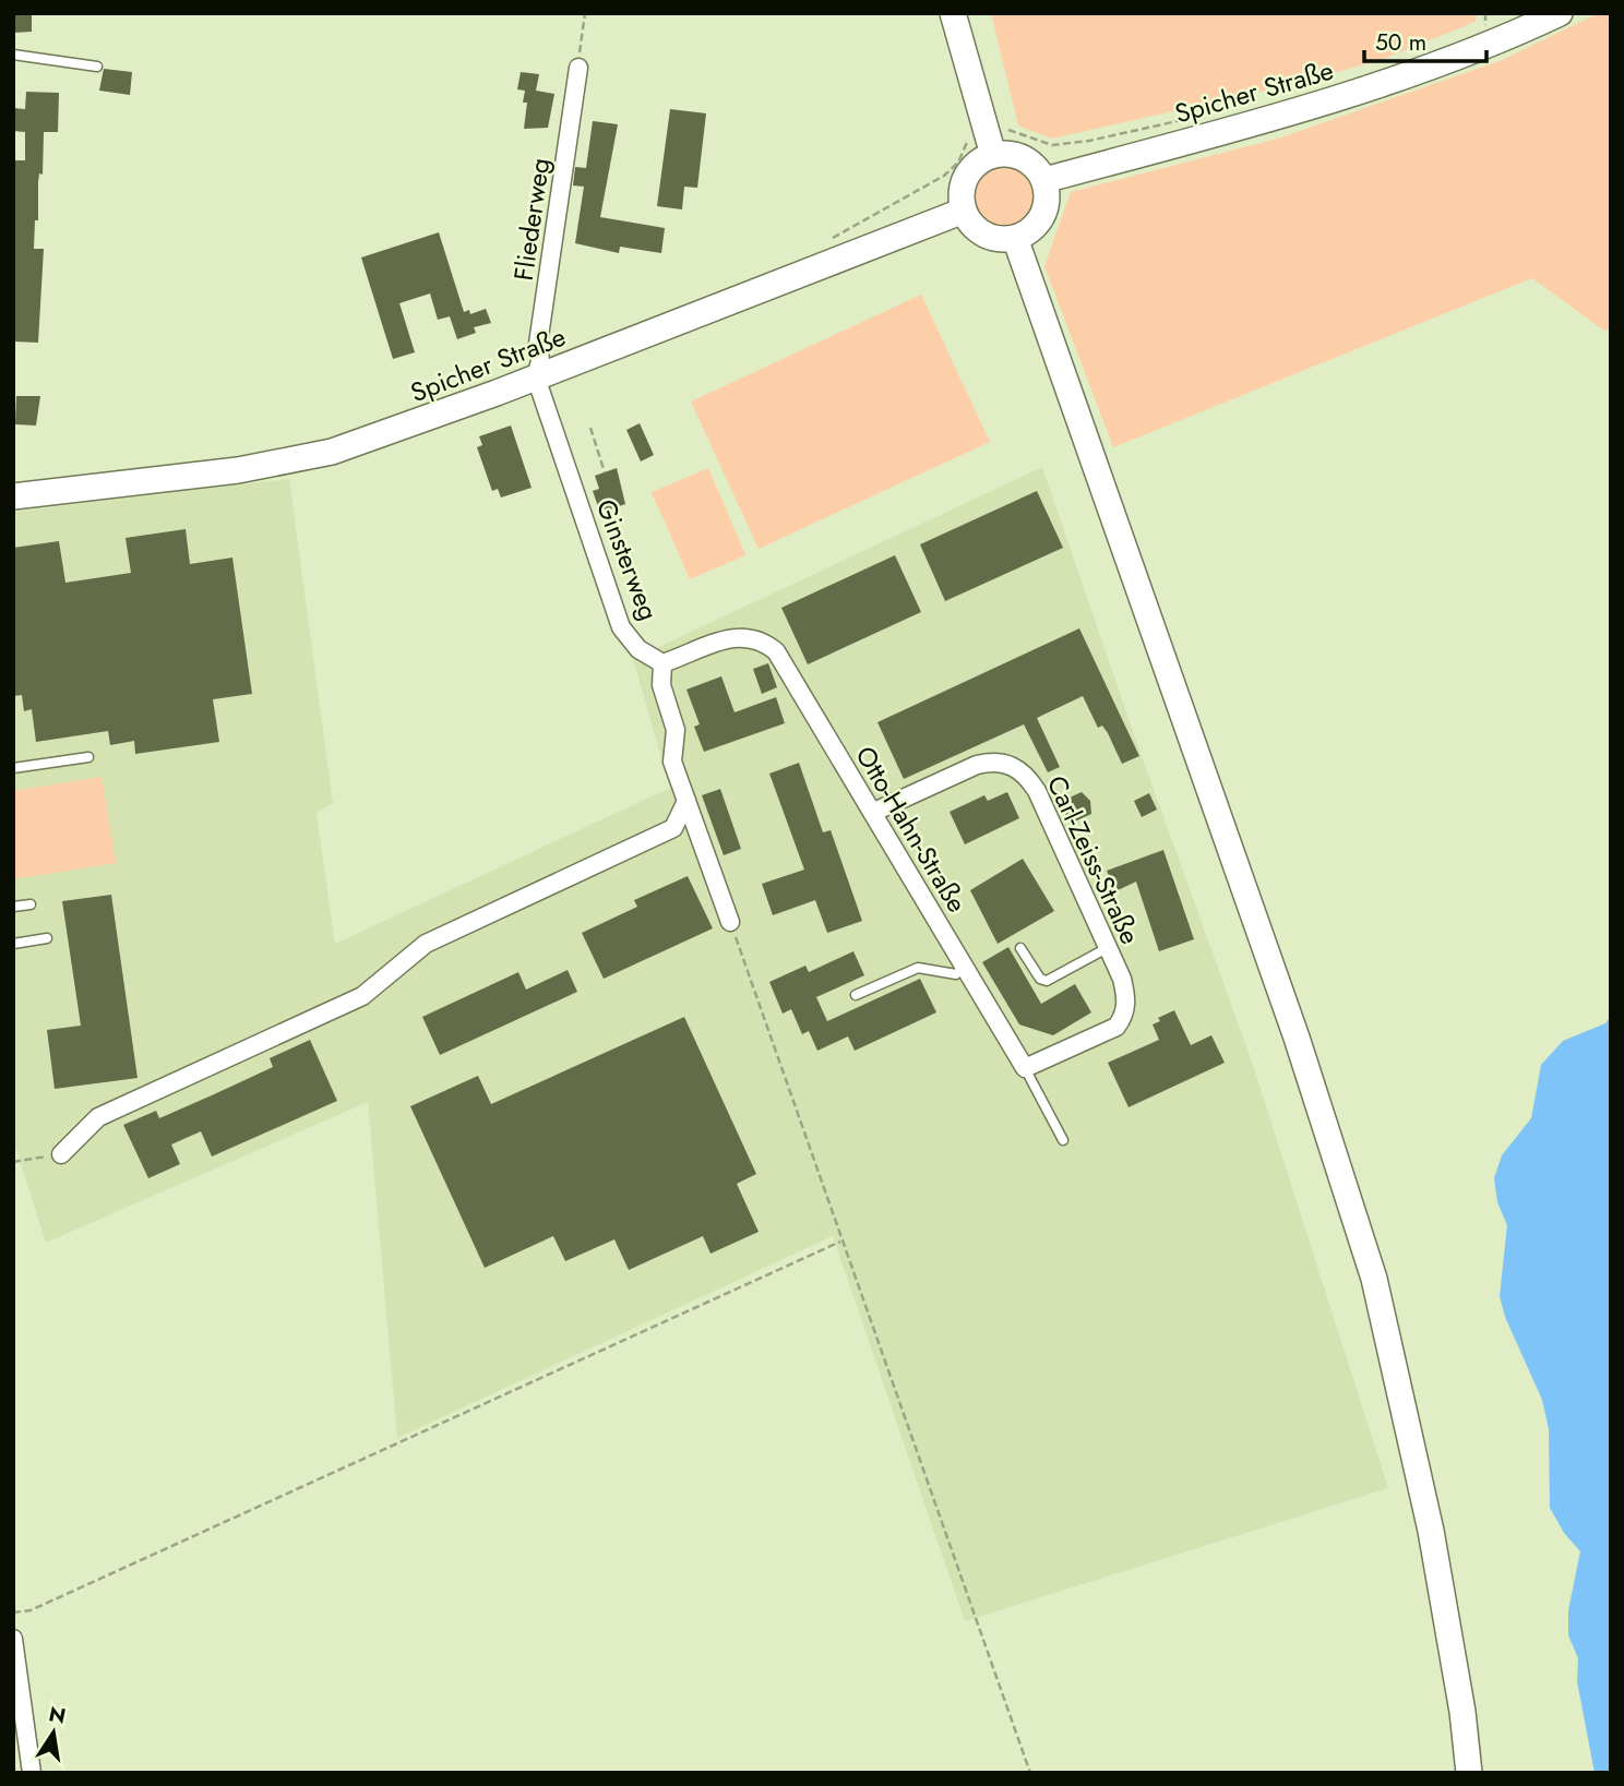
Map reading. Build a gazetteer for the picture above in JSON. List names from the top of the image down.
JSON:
{
  "streets": {
    "main road": ["Spicher Straße"],
    "street": [
      "Fliederweg",
      "Ginsterweg",
      "Otto-Hahn-Straße",
      "Carl-Zeiss-Straße"
    ]
  },
  "crossings": [
    ["Spicher Straße", "Fliederweg"],
    ["Spicher Straße", "Ginsterweg"],
    ["Fliederweg", "Ginsterweg"],
    ["Ginsterweg", "Otto-Hahn-Straße"],
    ["Otto-Hahn-Straße", "Carl-Zeiss-Straße"]
  ],
  "scale_bar": "50 m",
  "north": "top"
}
